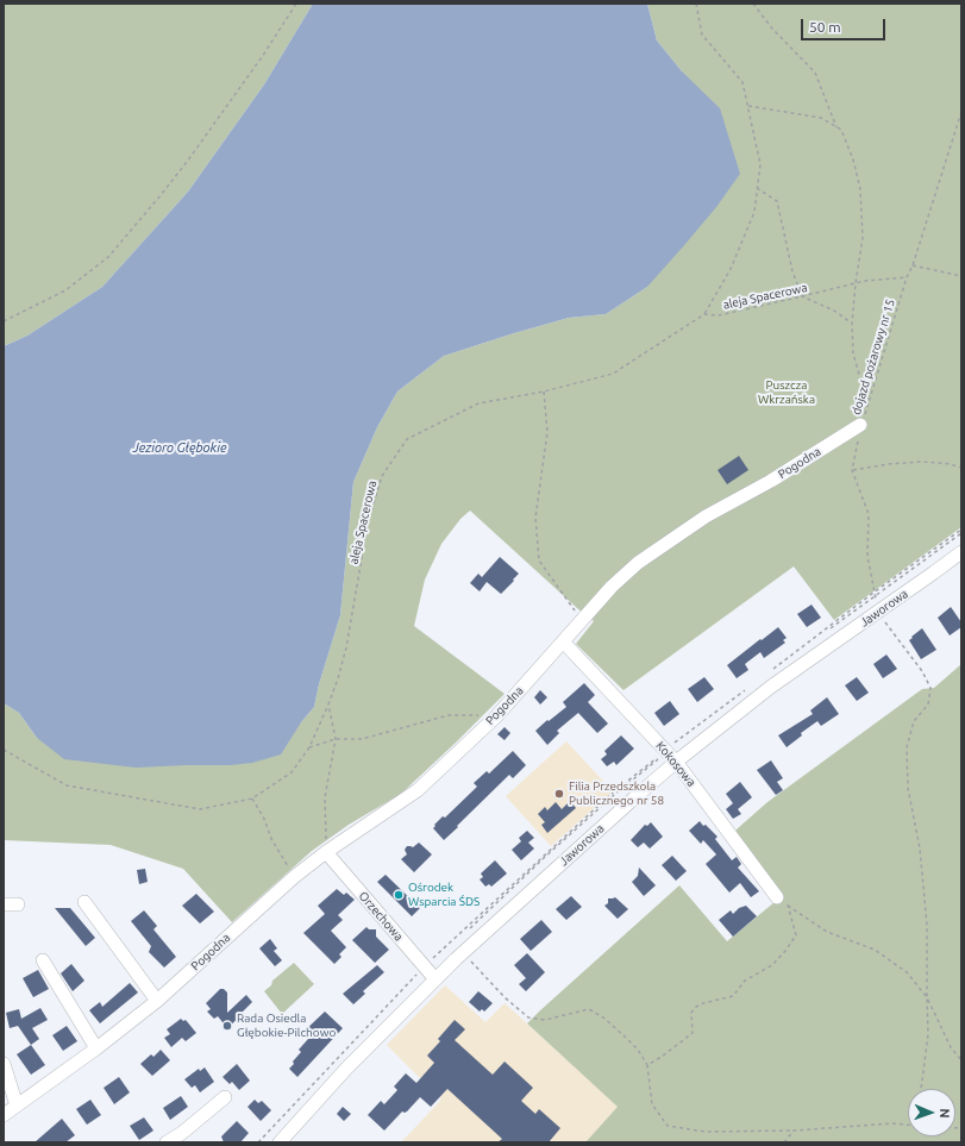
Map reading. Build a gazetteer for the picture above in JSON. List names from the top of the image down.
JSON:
{
  "streets": {
    "street": [
      "Pogodna",
      "Jaworowa",
      "Kokosowa",
      "Orzechowa"
    ],
    "path": ["aleja Spacerowa", "dojazd pożarowy nr 15"]
  },
  "crossings": [
    ["aleja Spacerowa", "dojazd pożarowy nr 15"],
    ["dojazd pożarowy nr 15", "Pogodna"],
    ["Pogodna", "Kokosowa"],
    ["Pogodna", "Orzechowa"],
    ["Jaworowa", "Kokosowa"],
    ["Jaworowa", "Orzechowa"]
  ],
  "water": ["Jezioro Głębokie"],
  "parks": ["Puszcza Wkrzańska"],
  "places": ["Filia Przedszkola Publicznego nr 58", "Ośrodek Wsparcia ŚDS", "Rada Osiedla Głębokie-Pilchowo"],
  "scale_bar": "50 m",
  "north": "right"
}
